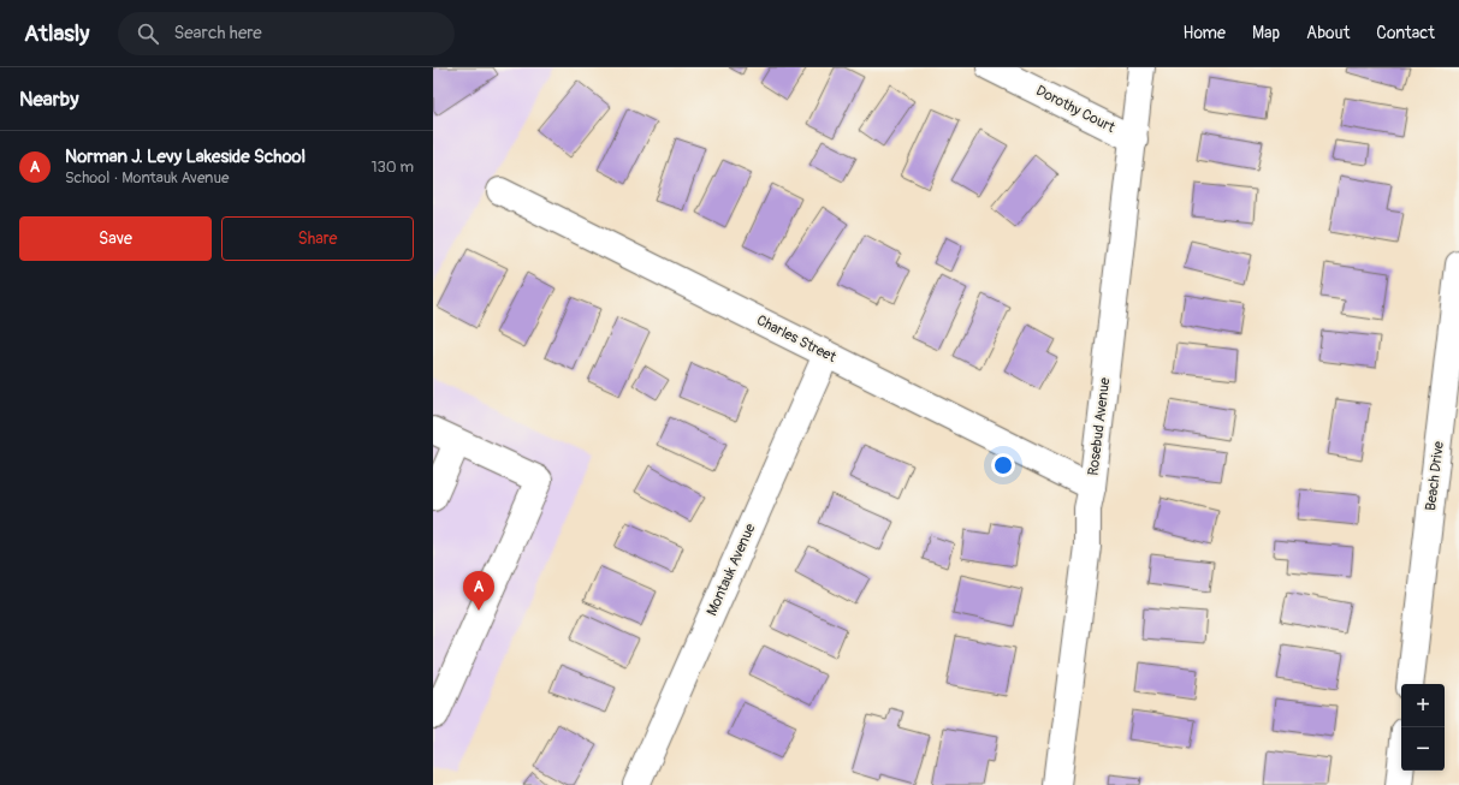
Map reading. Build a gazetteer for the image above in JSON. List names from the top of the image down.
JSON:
{
  "streets": {
    "street": [
      "Dorothy Court",
      "Charles Street",
      "Rosebud Avenue",
      "Beach Drive",
      "Montauk Avenue"
    ]
  },
  "crossings": [
    ["Dorothy Court", "Rosebud Avenue"],
    ["Charles Street", "Rosebud Avenue"],
    ["Charles Street", "Montauk Avenue"]
  ],
  "page": {
    "header": "Atlasly",
    "search": "Search here",
    "nav": [
      "Home",
      "Map",
      "About",
      "Contact"
    ],
    "heading": "Nearby",
    "list": [
      {
        "mark": "A",
        "name": "Norman J. Levy Lakeside School",
        "note": "School · Montauk Avenue",
        "value": "130 m"
      }
    ],
    "buttons": ["Save", "Share"],
    "pins": "A",
    "map_buttons": ["+", "−"]
  }
}
